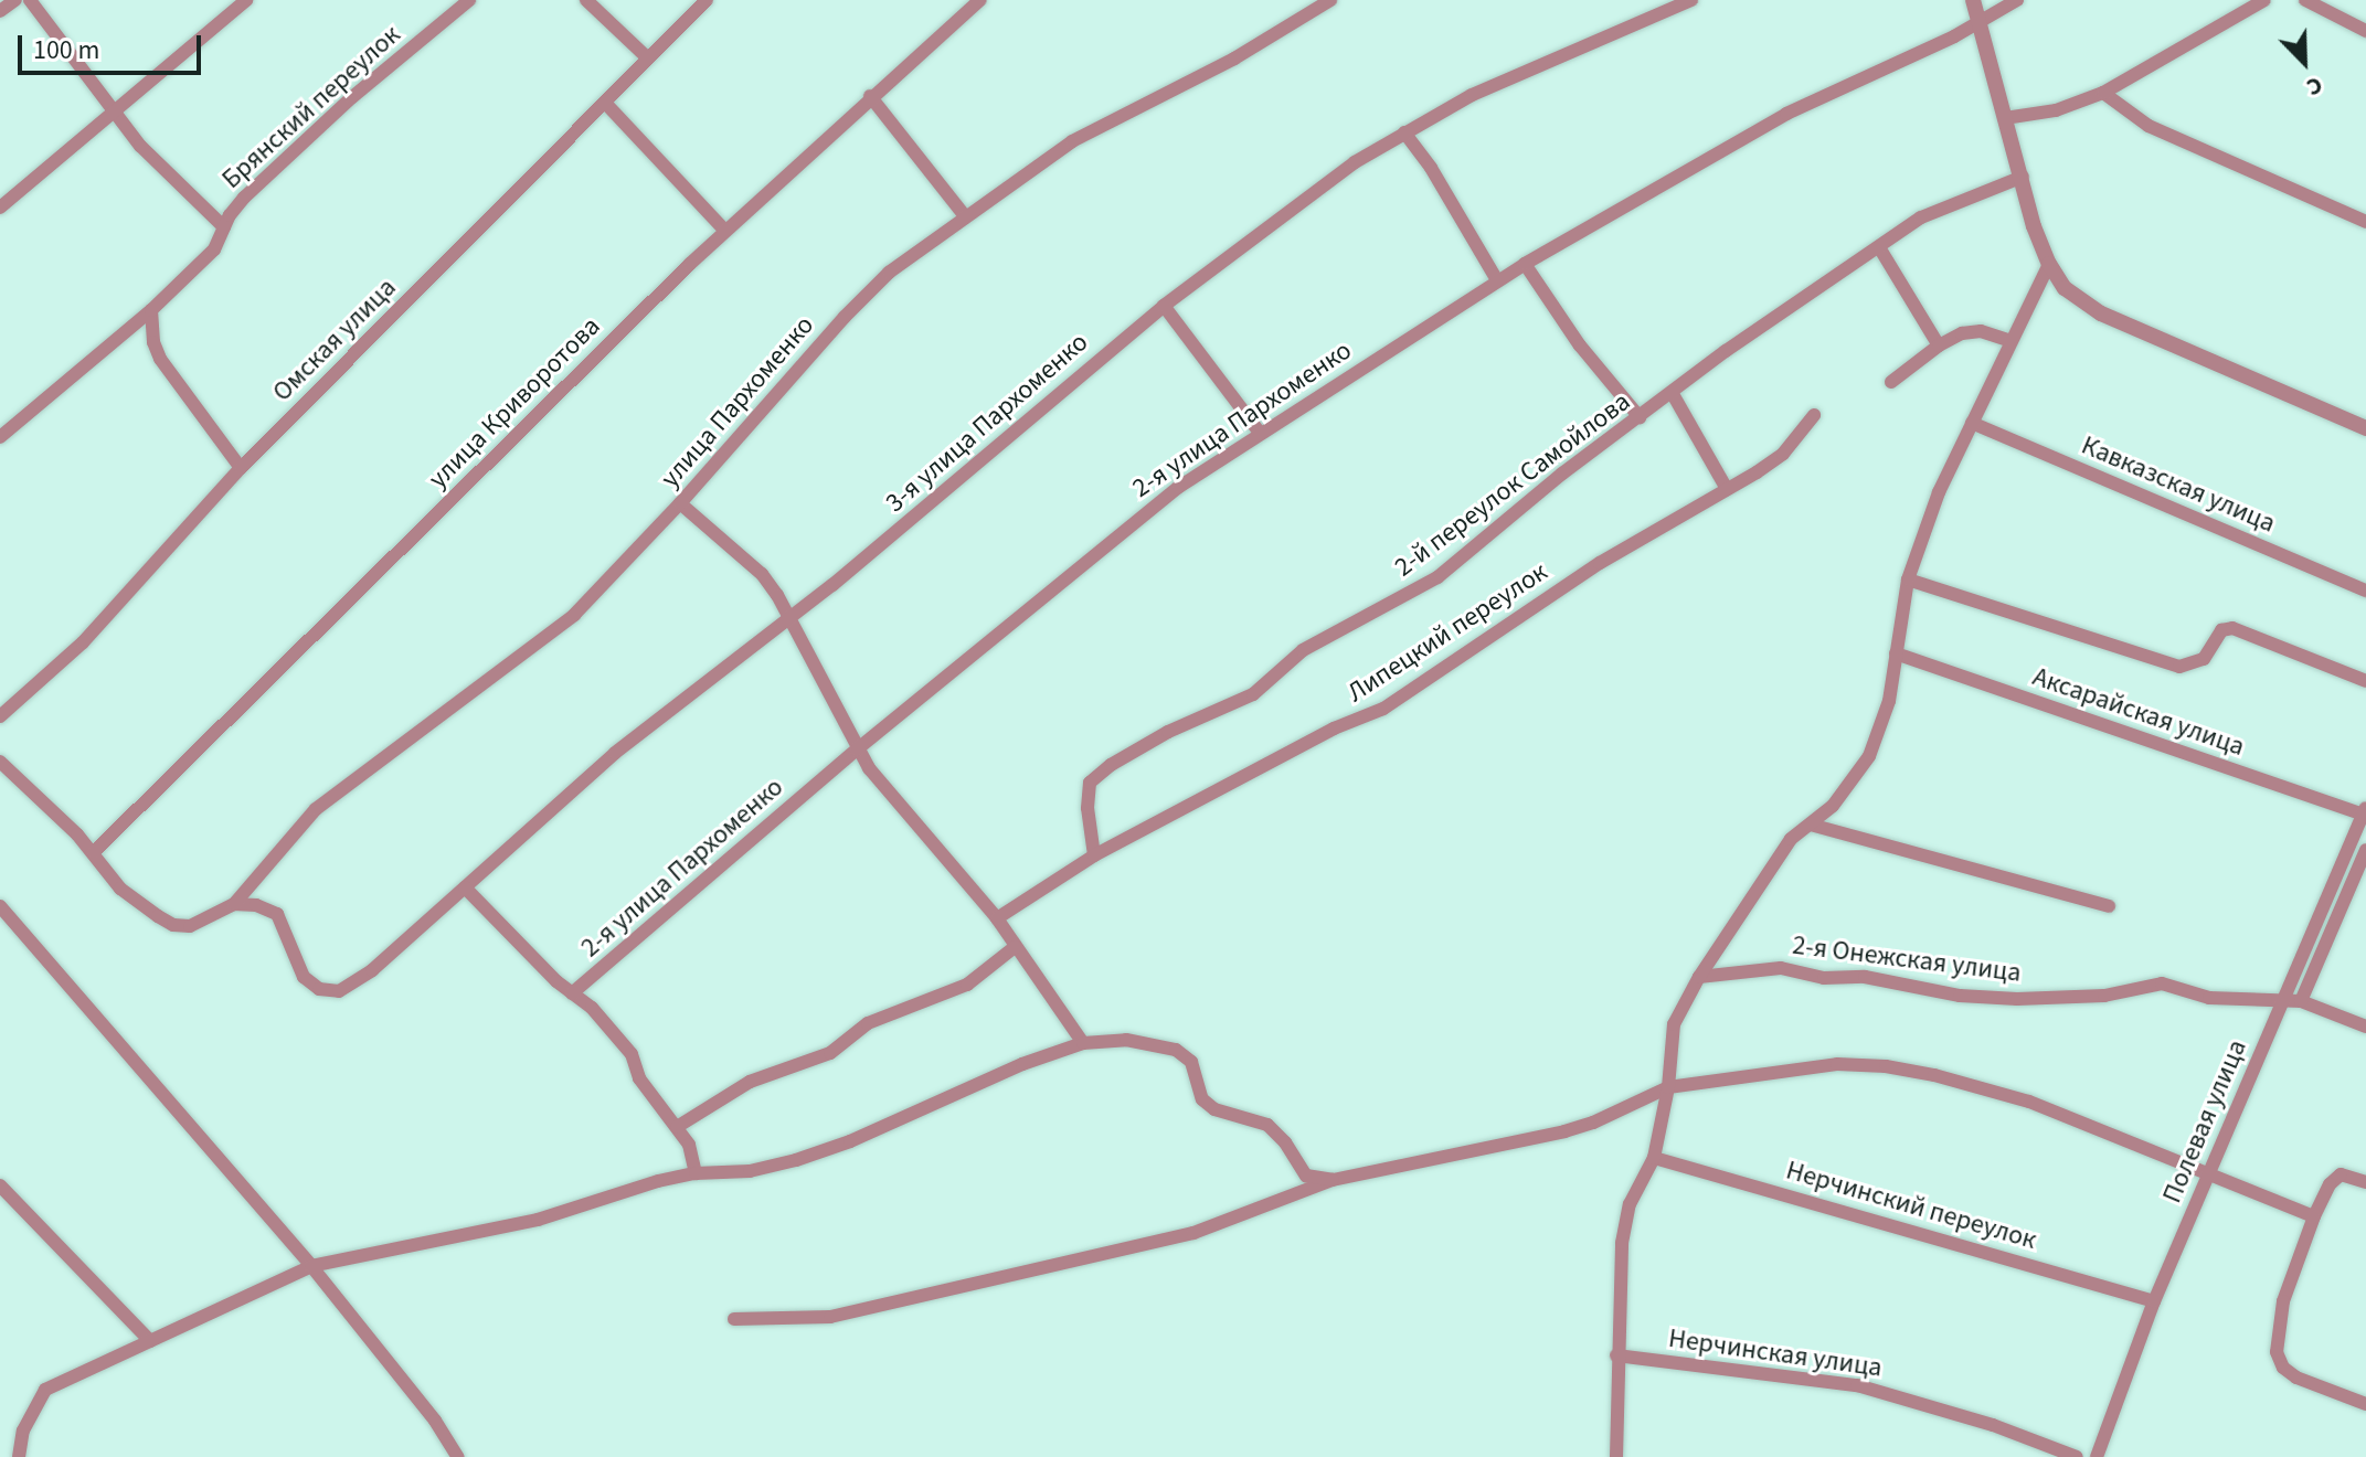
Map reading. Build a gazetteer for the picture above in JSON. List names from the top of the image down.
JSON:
{
  "streets": {
    "street": [
      "Брянский переулок",
      "Омская улица",
      "улица Пархоменко",
      "улица Криворотова",
      "2-я улица Пархоменко",
      "3-я улица Пархоменко",
      "2-й переулок Самойлова",
      "Кавказская улица",
      "Липецкий переулок",
      "Аксарайская улица",
      "2-я Онежская улица",
      "Полевая улица",
      "Нерчинский переулок",
      "Нерчинская улица"
    ]
  },
  "crossings": [
    ["улица Пархоменко", "3-я улица Пархоменко"],
    ["2-й переулок Самойлова", "Липецкий переулок"],
    ["Аксарайская улица", "Полевая улица"],
    ["2-я Онежская улица", "Полевая улица"],
    ["Полевая улица", "Нерчинский переулок"]
  ],
  "scale_bar": "100 m",
  "north": "bottom right"
}
